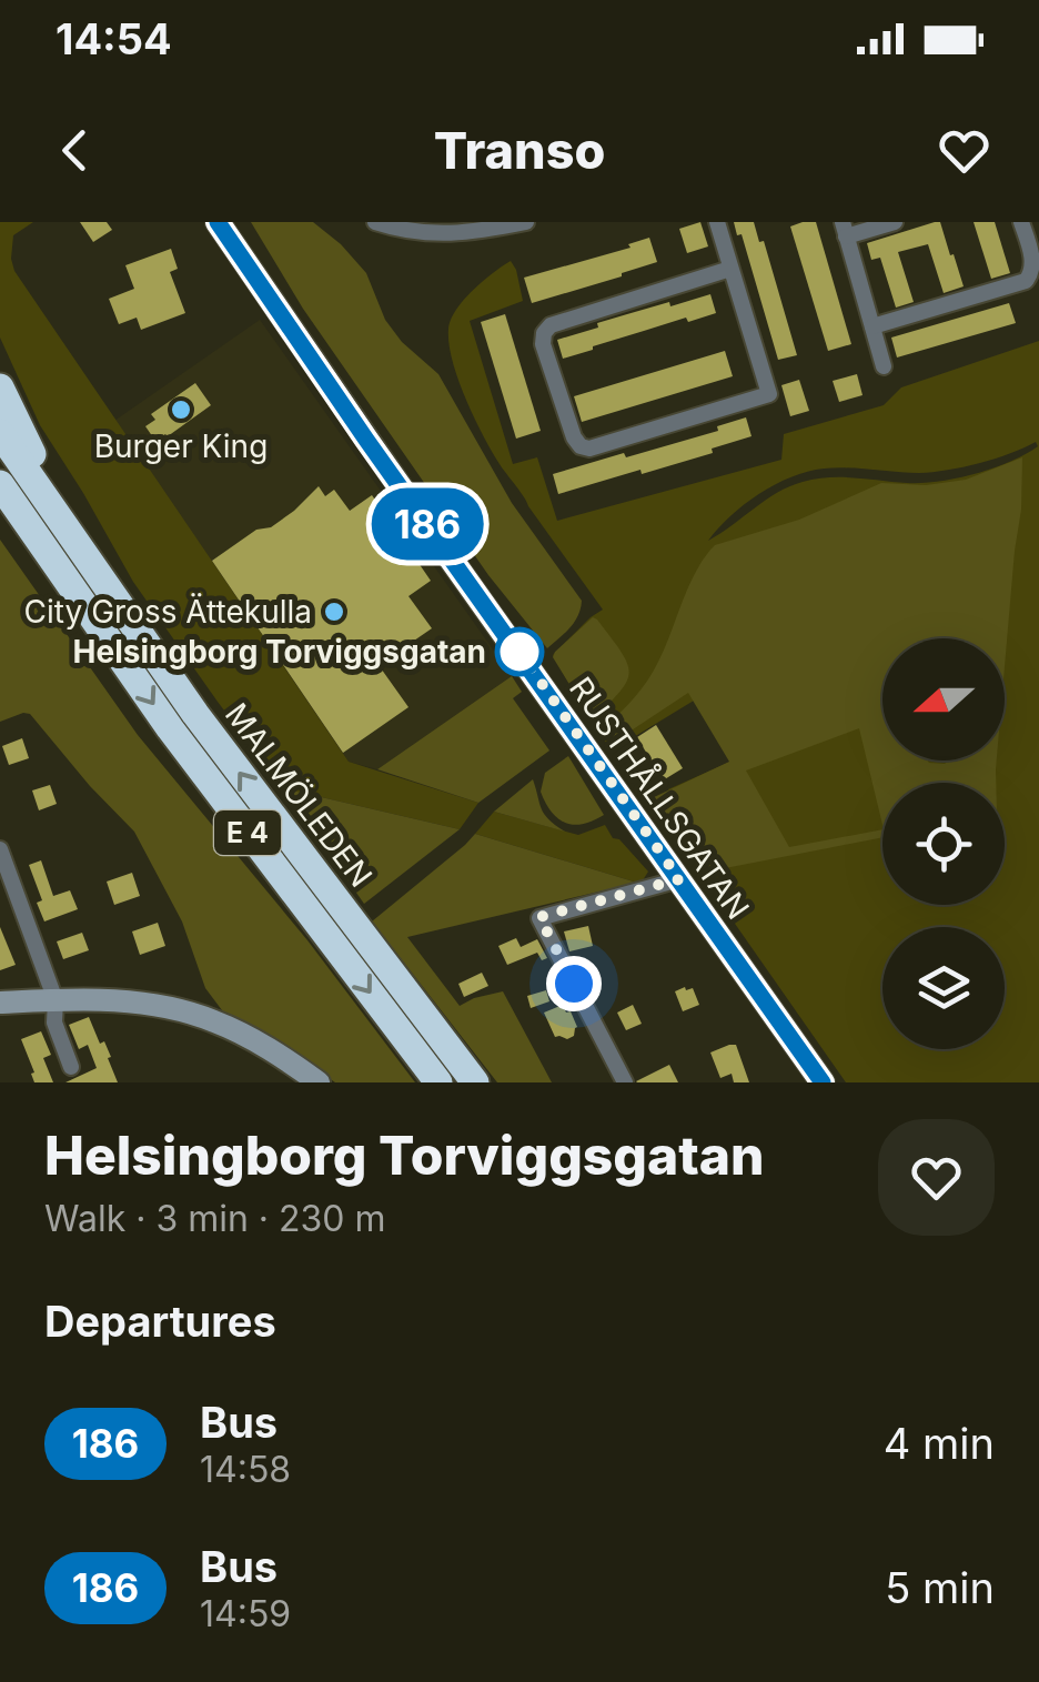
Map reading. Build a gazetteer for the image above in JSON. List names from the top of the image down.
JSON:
{
  "streets": {
    "highway": ["MALMÖLEDEN", "E 4"],
    "main road": ["RUSTHÅLLSGATAN"]
  },
  "places": ["Burger King", "City Gross Ättekulla", "Helsingborg Torviggsgatan"],
  "lines": ["bus line 186"],
  "north": "left",
  "page": {
    "status": "14:54",
    "header": "Transo",
    "on_map": "186",
    "heading": [
      ["Helsingborg Torviggsgatan", "Walk · 3 min · 230 m"],
      "Departures"
    ],
    "list": [
      {
        "mark": "186",
        "name": "Bus",
        "note": "14:58",
        "value": "4 min"
      },
      {
        "mark": "186",
        "name": "Bus",
        "note": "14:59",
        "value": "5 min"
      }
    ]
  }
}
